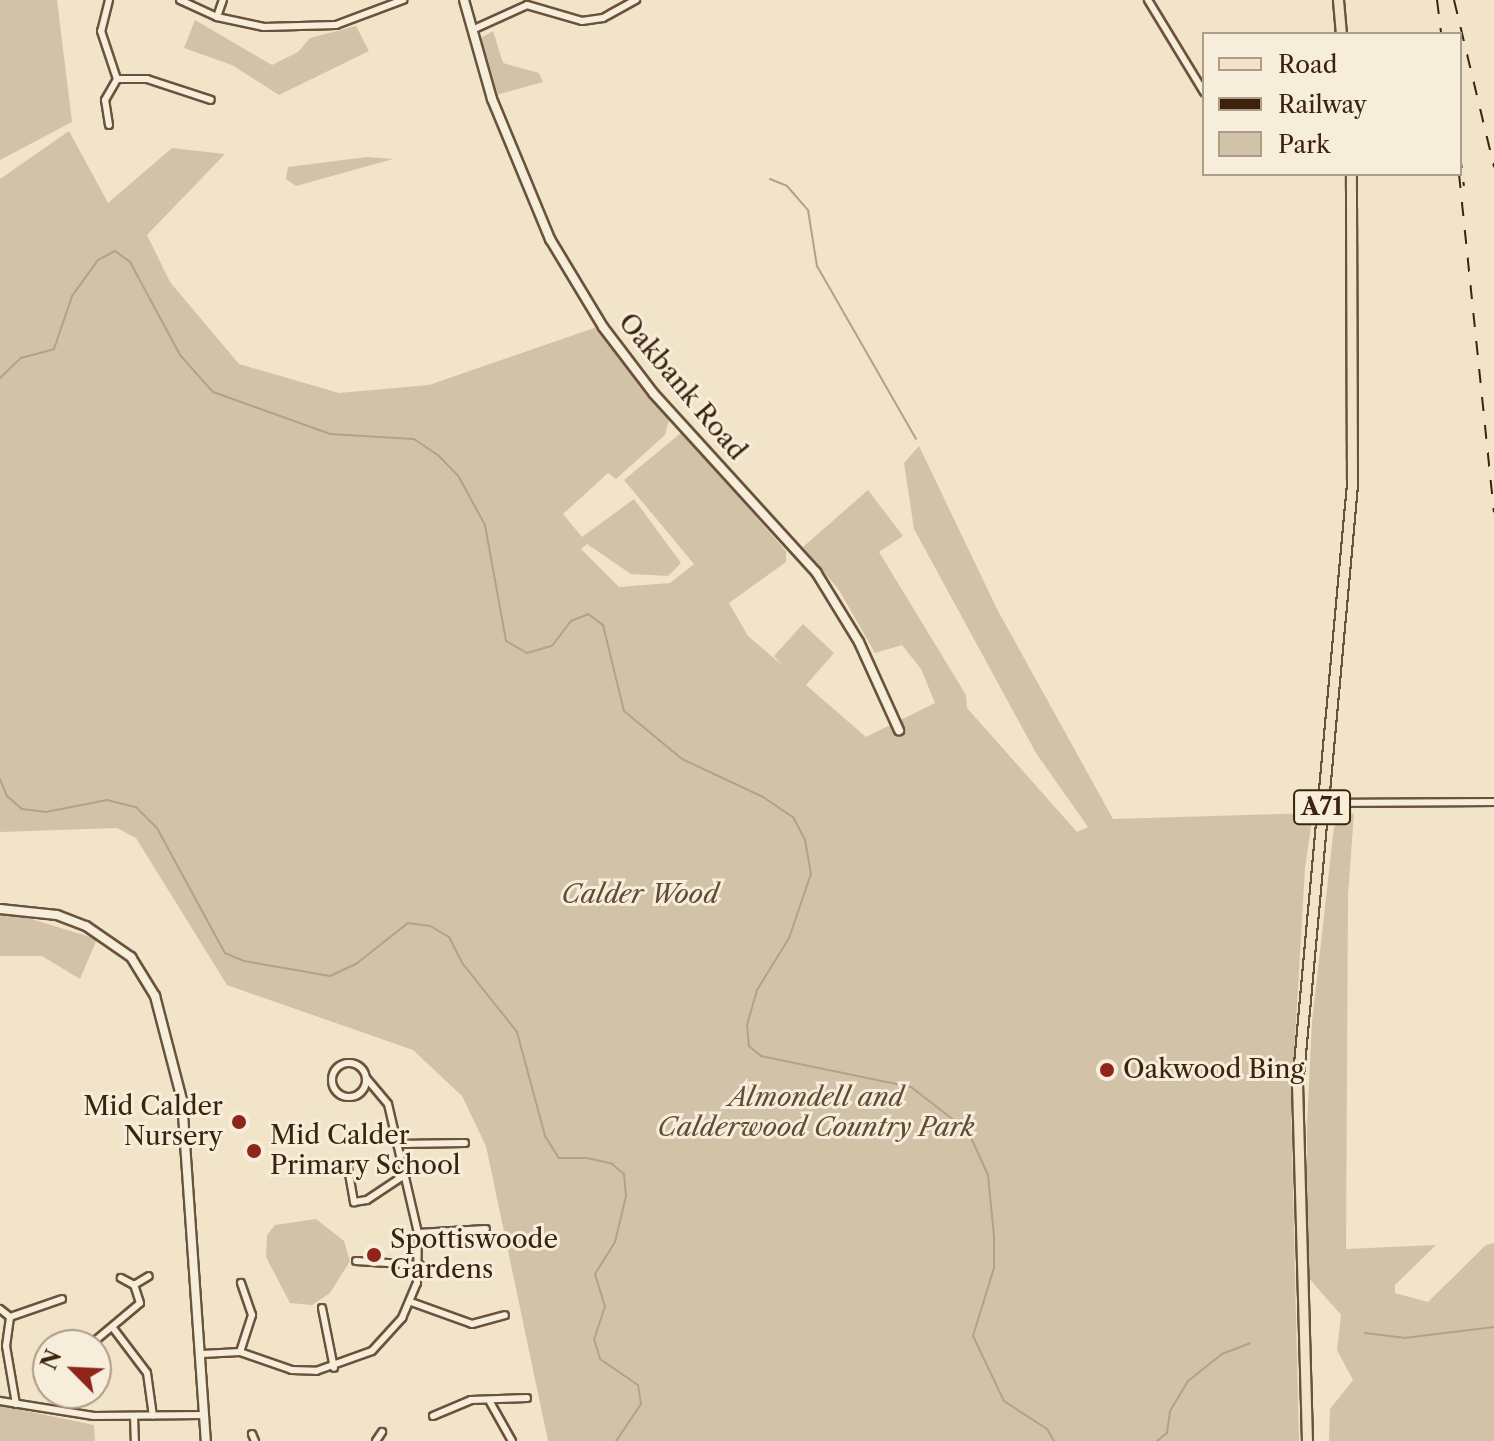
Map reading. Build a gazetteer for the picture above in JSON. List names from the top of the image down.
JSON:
{
  "streets": {
    "main road": ["A71"],
    "street": ["Oakbank Road"]
  },
  "parks": ["Calder Wood", "Almondell and Calderwood Country Park"],
  "places": [
    "Oakwood Bing",
    "Mid Calder Nursery",
    "Mid Calder Primary School",
    "Spottiswoode Gardens"
  ],
  "legend": ["Road", "Railway", "Park"],
  "north": "top left"
}
